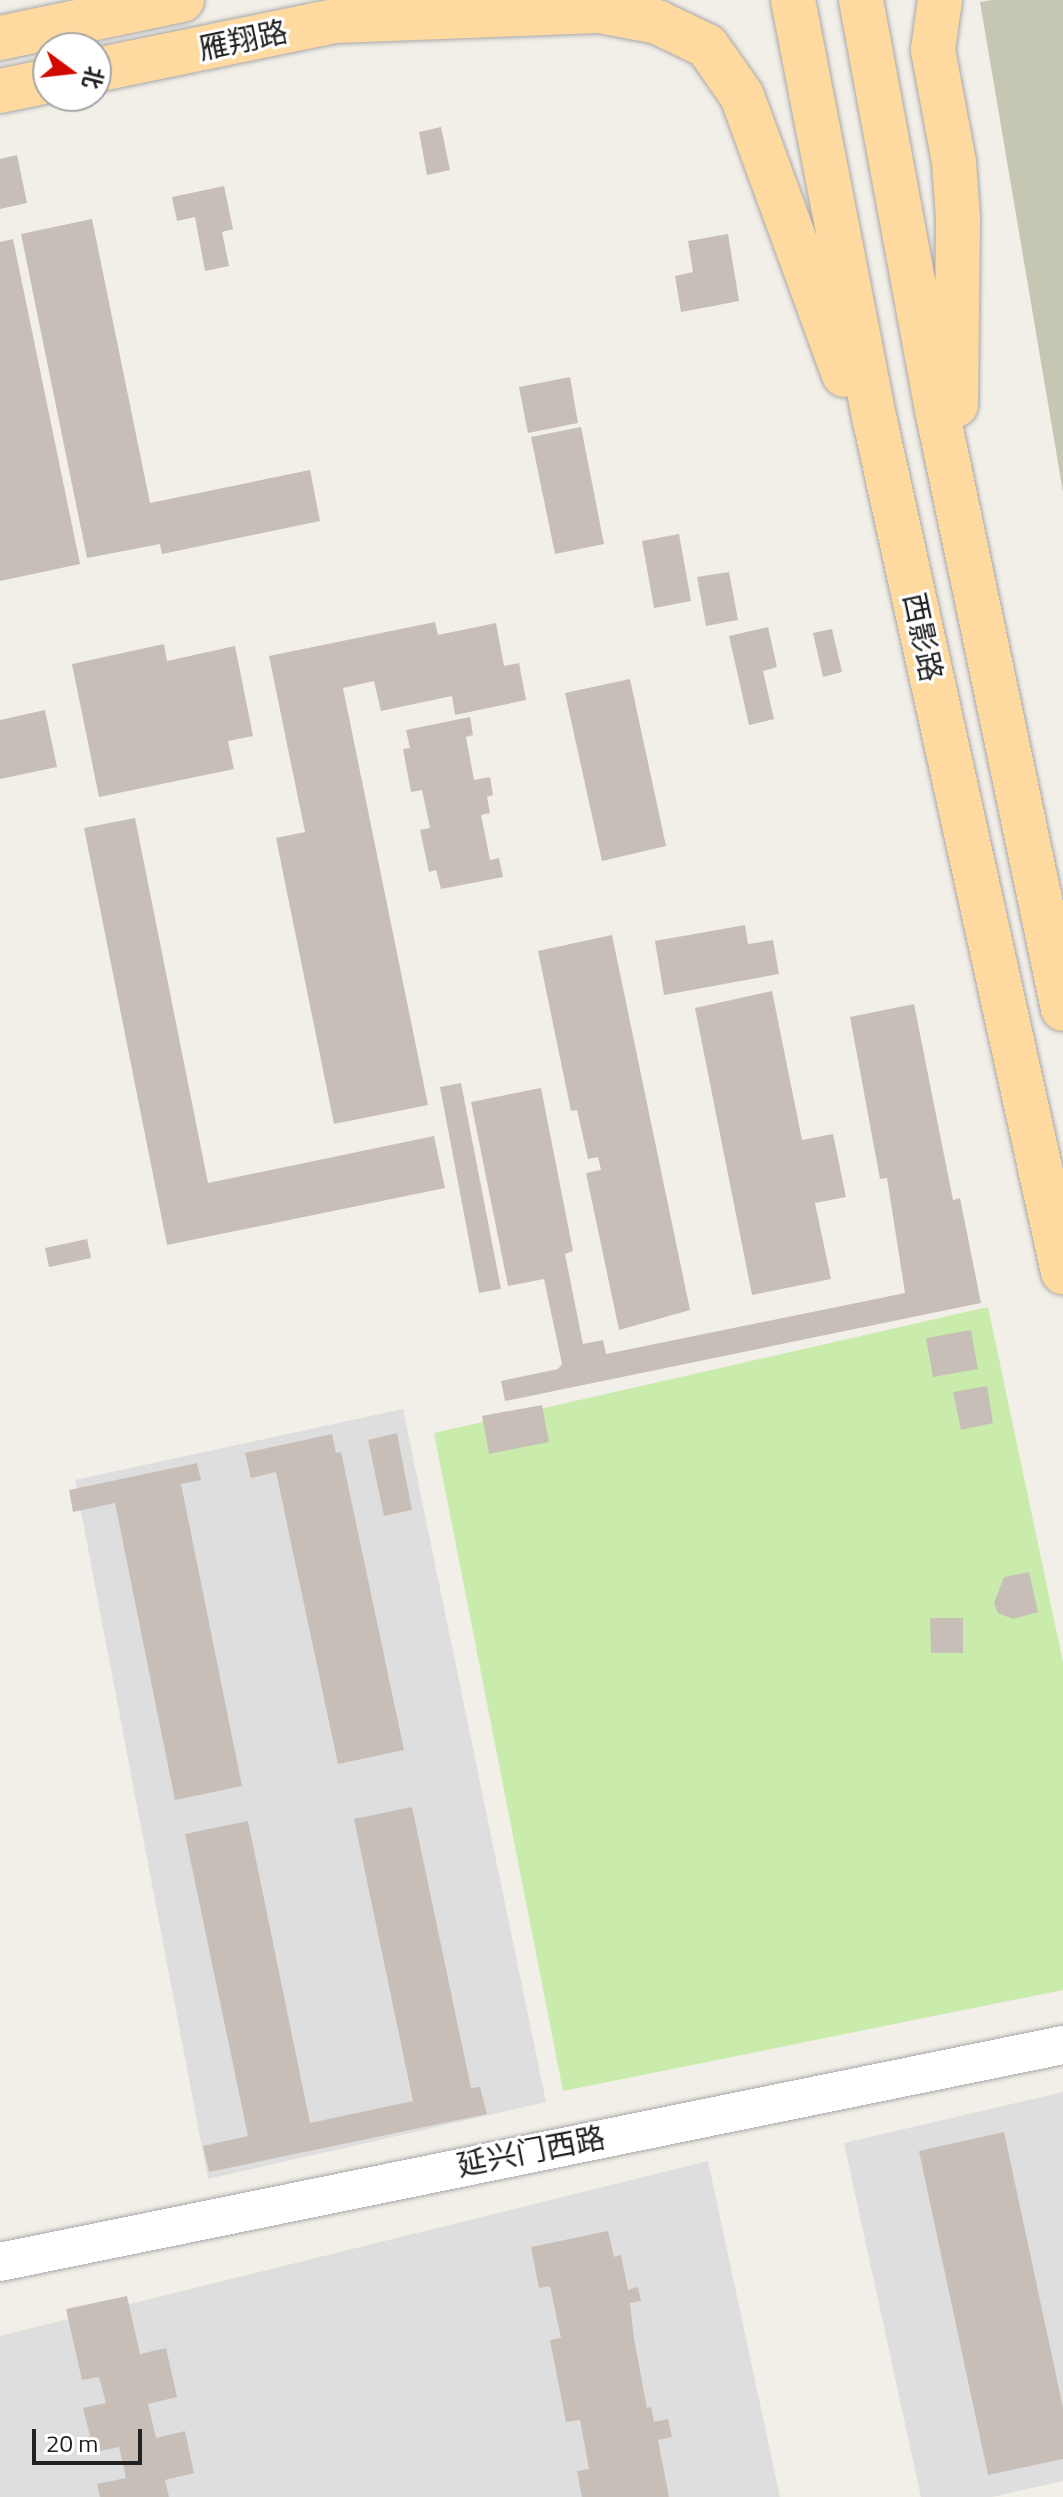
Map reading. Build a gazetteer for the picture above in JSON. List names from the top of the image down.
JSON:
{
  "streets": {
    "main road": ["雁翔路", "西影路"],
    "street": ["延兴门西路"]
  },
  "scale_bar": "20 m",
  "north": "right"
}
